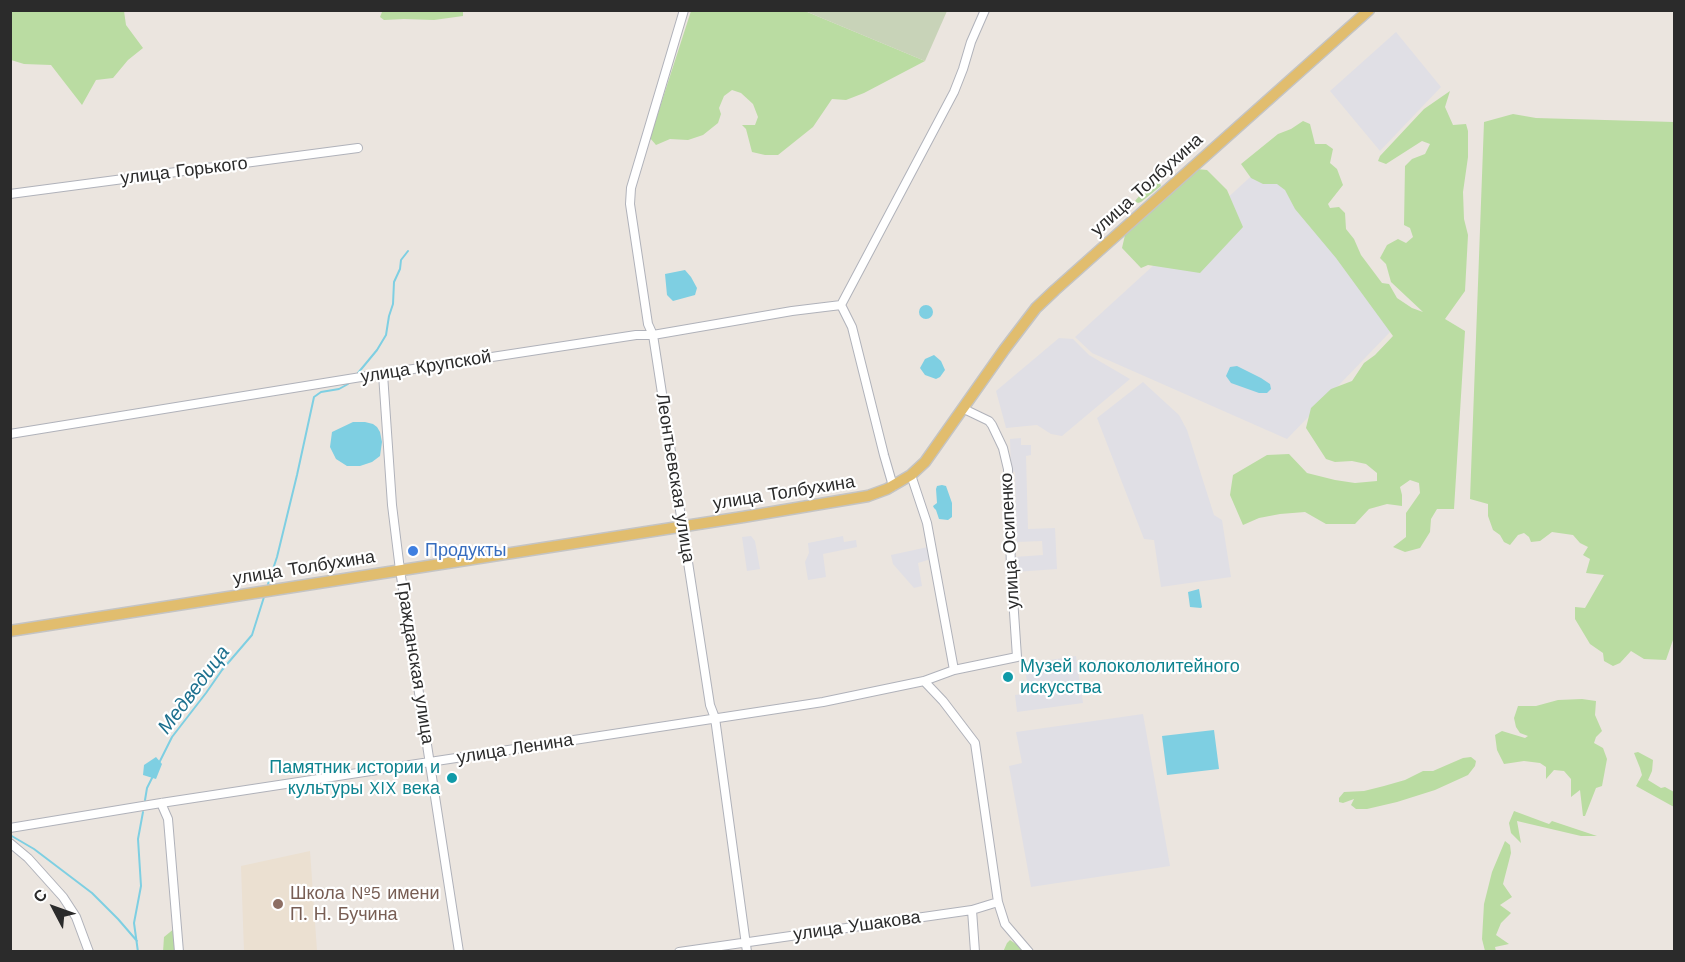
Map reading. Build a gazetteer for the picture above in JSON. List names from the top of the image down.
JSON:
{
  "streets": {
    "main road": ["улица Толбухина"],
    "street": [
      "улица Горького",
      "улица Крупской",
      "Леонтьевская улица",
      "улица Осипенко",
      "Гражданская улица",
      "улица Ленина",
      "улица Ушакова"
    ]
  },
  "crossings": [
    ["улица Толбухина", "Леонтьевская улица"],
    ["улица Толбухина", "улица Осипенко"],
    ["улица Толбухина", "Гражданская улица"],
    ["улица Крупской", "Леонтьевская улица"],
    ["улица Крупской", "Гражданская улица"],
    ["Леонтьевская улица", "улица Ленина"],
    ["Леонтьевская улица", "улица Ушакова"],
    ["улица Осипенко", "улица Ленина"],
    ["Гражданская улица", "улица Ленина"]
  ],
  "water": ["Медведица"],
  "places": [
    "Продукты",
    "Музей колокололитейного искусства",
    "Памятник истории и культуры XIX века",
    "Школа №5 имени П. Н. Бучина"
  ],
  "north": "top left"
}
